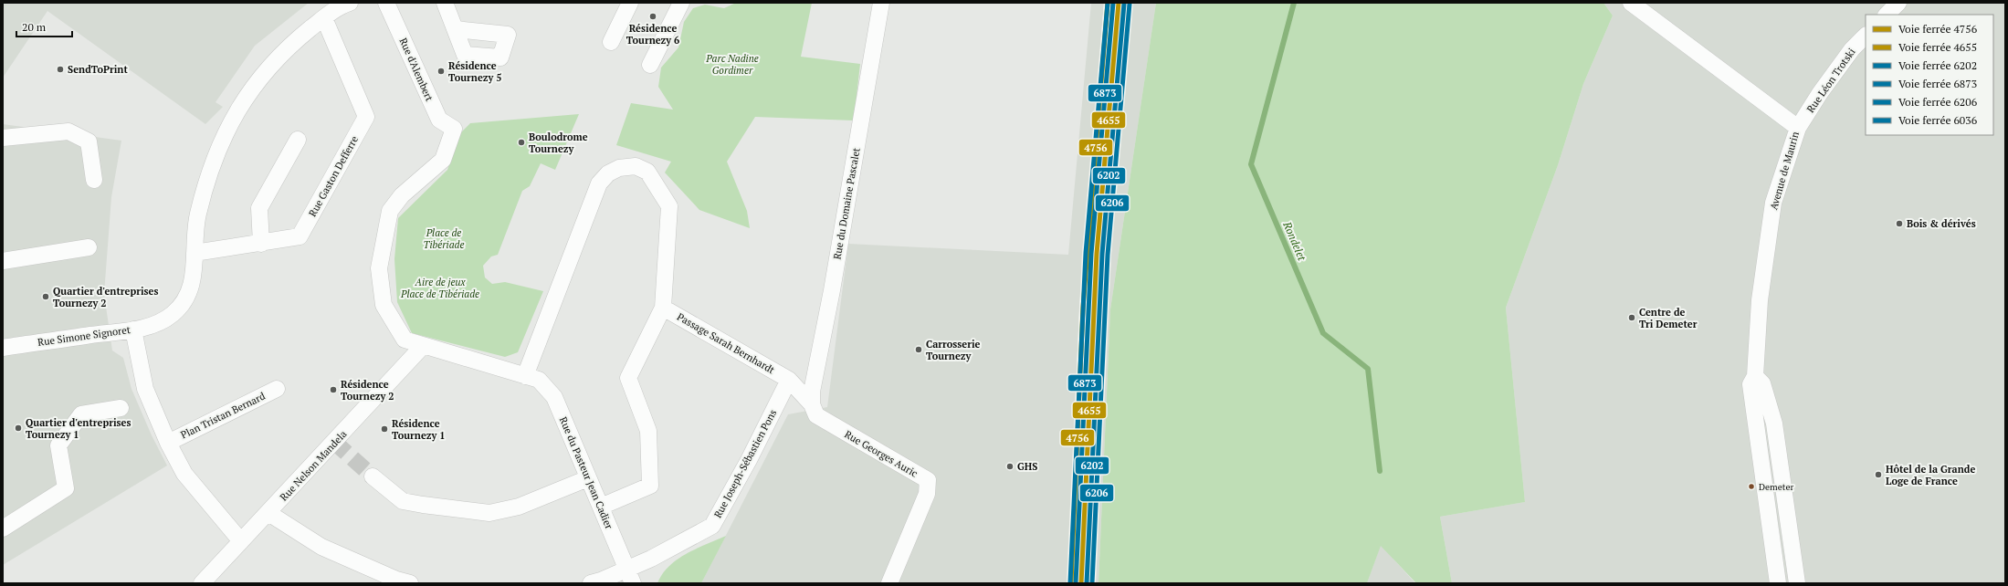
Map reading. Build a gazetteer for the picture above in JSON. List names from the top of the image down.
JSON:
{
  "streets": {
    "street": [
      "Rue d'Alembert",
      "Rue Léon Trotski",
      "Avenue de Maurin",
      "Rue Gaston Defferre",
      "Rue du Domaine Pascalet",
      "Rue Simone Signoret",
      "Passage Sarah Bernhardt",
      "Plan Tristan Bernard",
      "Rue Georges Auric",
      "Rue Joseph-Sébastien Pons",
      "Rue Nelson Mandela",
      "Rue du Pasteur Jean Cadier"
    ]
  },
  "crossings": [
    ["Rue d'Alembert", "Rue Nelson Mandela"],
    ["Rue Léon Trotski", "Avenue de Maurin"],
    ["Rue Gaston Defferre", "Rue Simone Signoret"],
    ["Rue du Domaine Pascalet", "Rue Georges Auric"],
    ["Passage Sarah Bernhardt", "Rue Georges Auric"],
    ["Passage Sarah Bernhardt", "Rue Joseph-Sébastien Pons"],
    ["Rue Georges Auric", "Rue Joseph-Sébastien Pons"],
    ["Rue Joseph-Sébastien Pons", "Rue du Pasteur Jean Cadier"]
  ],
  "water": ["Rondelet"],
  "parks": ["Parc Nadine Gordimer", "Place de Tibériade", "Aire de jeux Place de Tibériade"],
  "places": [
    "Résidence Tournezy 6",
    "SendToPrint",
    "Résidence Tournezy 5",
    "Boulodrome Tournezy",
    "Bois & dérivés",
    "Quartier d'entreprises Tournezy 2",
    "Centre de Tri Demeter",
    "Carrosserie Tournezy",
    "Résidence Tournezy 2",
    "Quartier d'entreprises Tournezy 1",
    "Résidence Tournezy 1",
    "GHS",
    "Hôtel de la Grande Loge de France",
    "Demeter"
  ],
  "lines": [
    "rail line 4756",
    "rail line 4655",
    "rail line 6873",
    "rail line 6036",
    "rail line 6202",
    "rail line 6206"
  ],
  "legend": [
    "Voie ferrée 4756",
    "Voie ferrée 4655",
    "Voie ferrée 6202",
    "Voie ferrée 6873",
    "Voie ferrée 6206",
    "Voie ferrée 6036"
  ],
  "scale_bar": "20 m"
}
